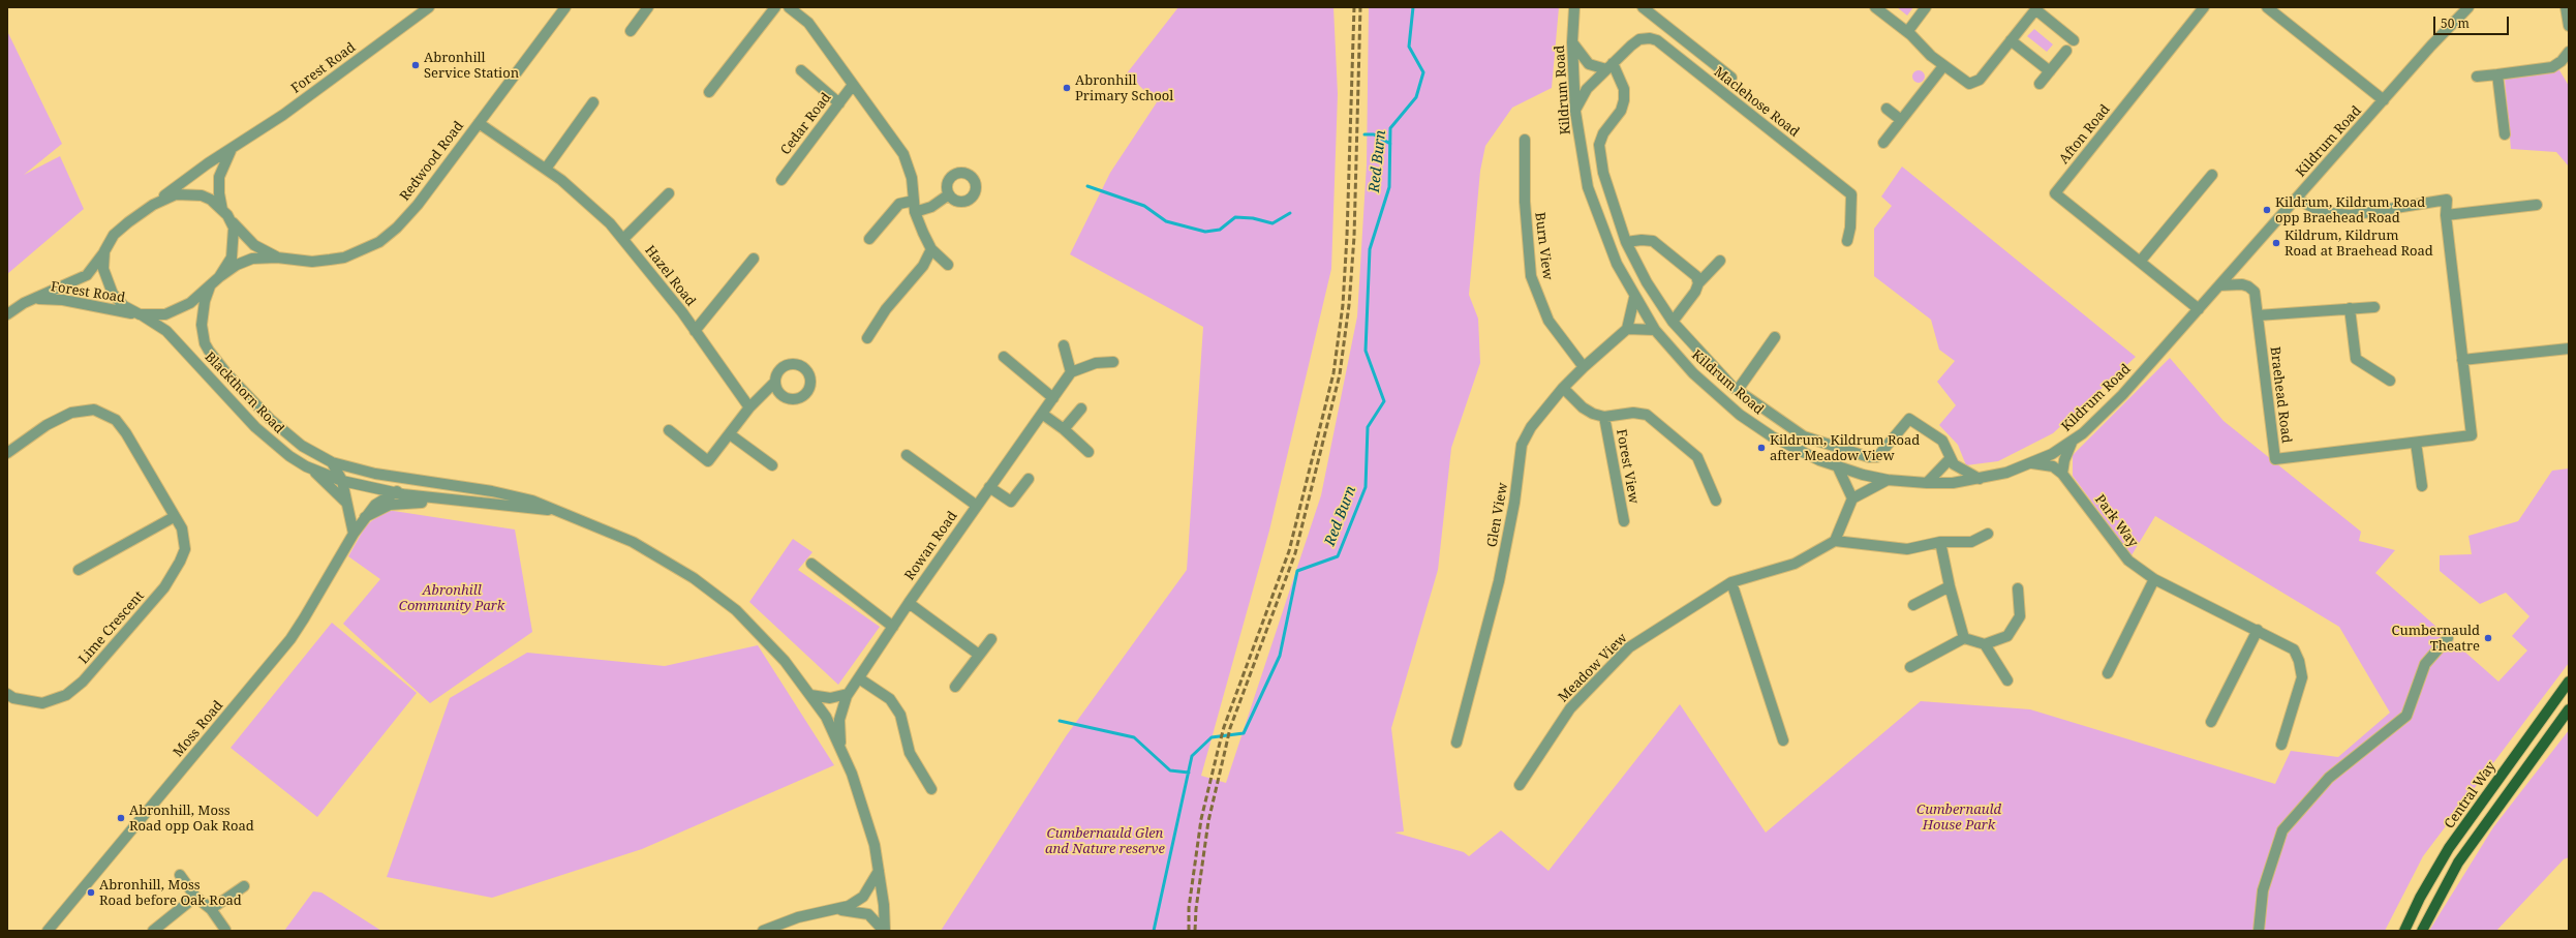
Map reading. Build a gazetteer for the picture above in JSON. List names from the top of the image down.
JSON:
{
  "streets": {
    "main road": ["Central Way"],
    "street": [
      "Forest Road",
      "Kildrum Road",
      "Maclehose Road",
      "Cedar Road",
      "Afton Road",
      "Redwood Road",
      "Burn View",
      "Hazel Road",
      "Blackthorn Road",
      "Braehead Road",
      "Forest View",
      "Glen View",
      "Park Way",
      "Rowan Road",
      "Lime Crescent",
      "Meadow View",
      "Moss Road"
    ]
  },
  "crossings": [
    ["Forest Road", "Redwood Road"],
    ["Forest Road", "Blackthorn Road"],
    ["Kildrum Road", "Maclehose Road"],
    ["Kildrum Road", "Afton Road"],
    ["Kildrum Road", "Braehead Road"],
    ["Kildrum Road", "Park Way"],
    ["Redwood Road", "Hazel Road"],
    ["Redwood Road", "Blackthorn Road"],
    ["Burn View", "Glen View"],
    ["Blackthorn Road", "Rowan Road"],
    ["Blackthorn Road", "Moss Road"],
    ["Forest View", "Glen View"]
  ],
  "water": ["Red Burn"],
  "parks": ["Abronhill Community Park", "Cumbernauld House Park", "Cumbernauld Glen and Nature reserve"],
  "places": [
    "Abronhill Service Station",
    "Abronhill Primary School",
    "Kildrum, Kildrum Road opp Braehead Road",
    "Kildrum, Kildrum Road at Braehead Road",
    "Kildrum, Kildrum Road after Meadow View",
    "Cumbernauld Theatre",
    "Abronhill, Moss Road opp Oak Road",
    "Abronhill, Moss Road before Oak Road"
  ],
  "scale_bar": "50 m"
}
